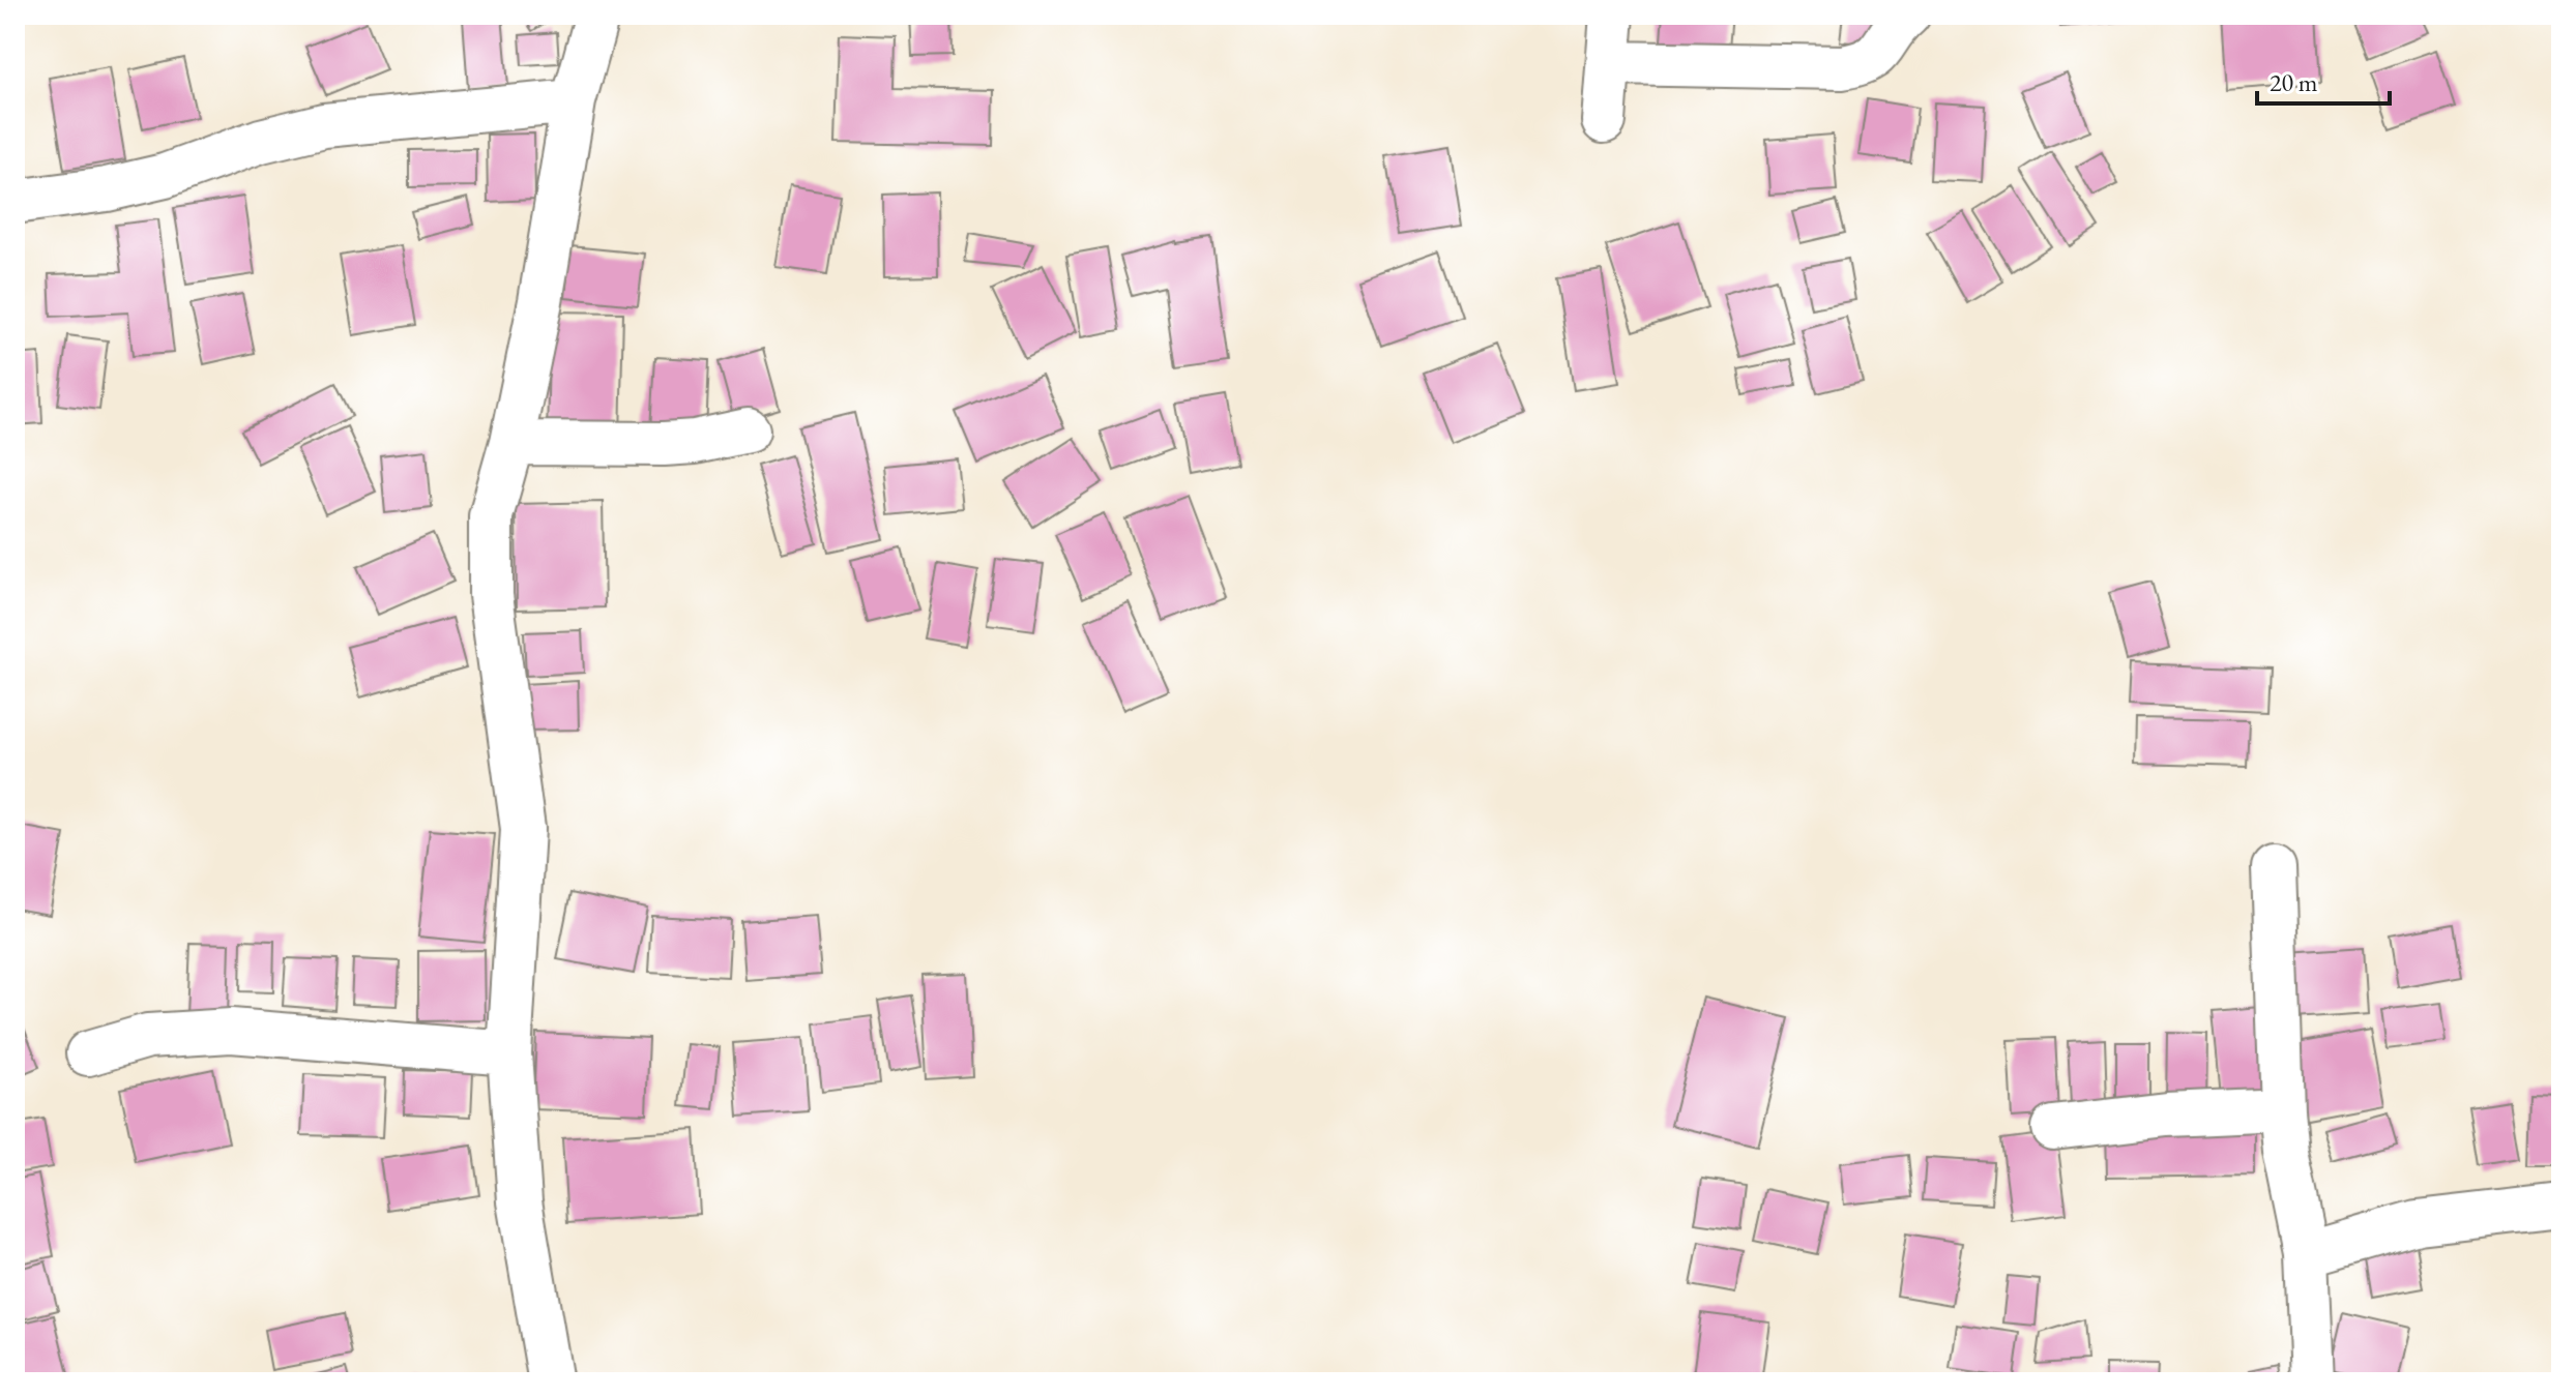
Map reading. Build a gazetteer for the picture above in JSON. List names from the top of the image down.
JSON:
{
  "scale_bar": "20 m"
}
